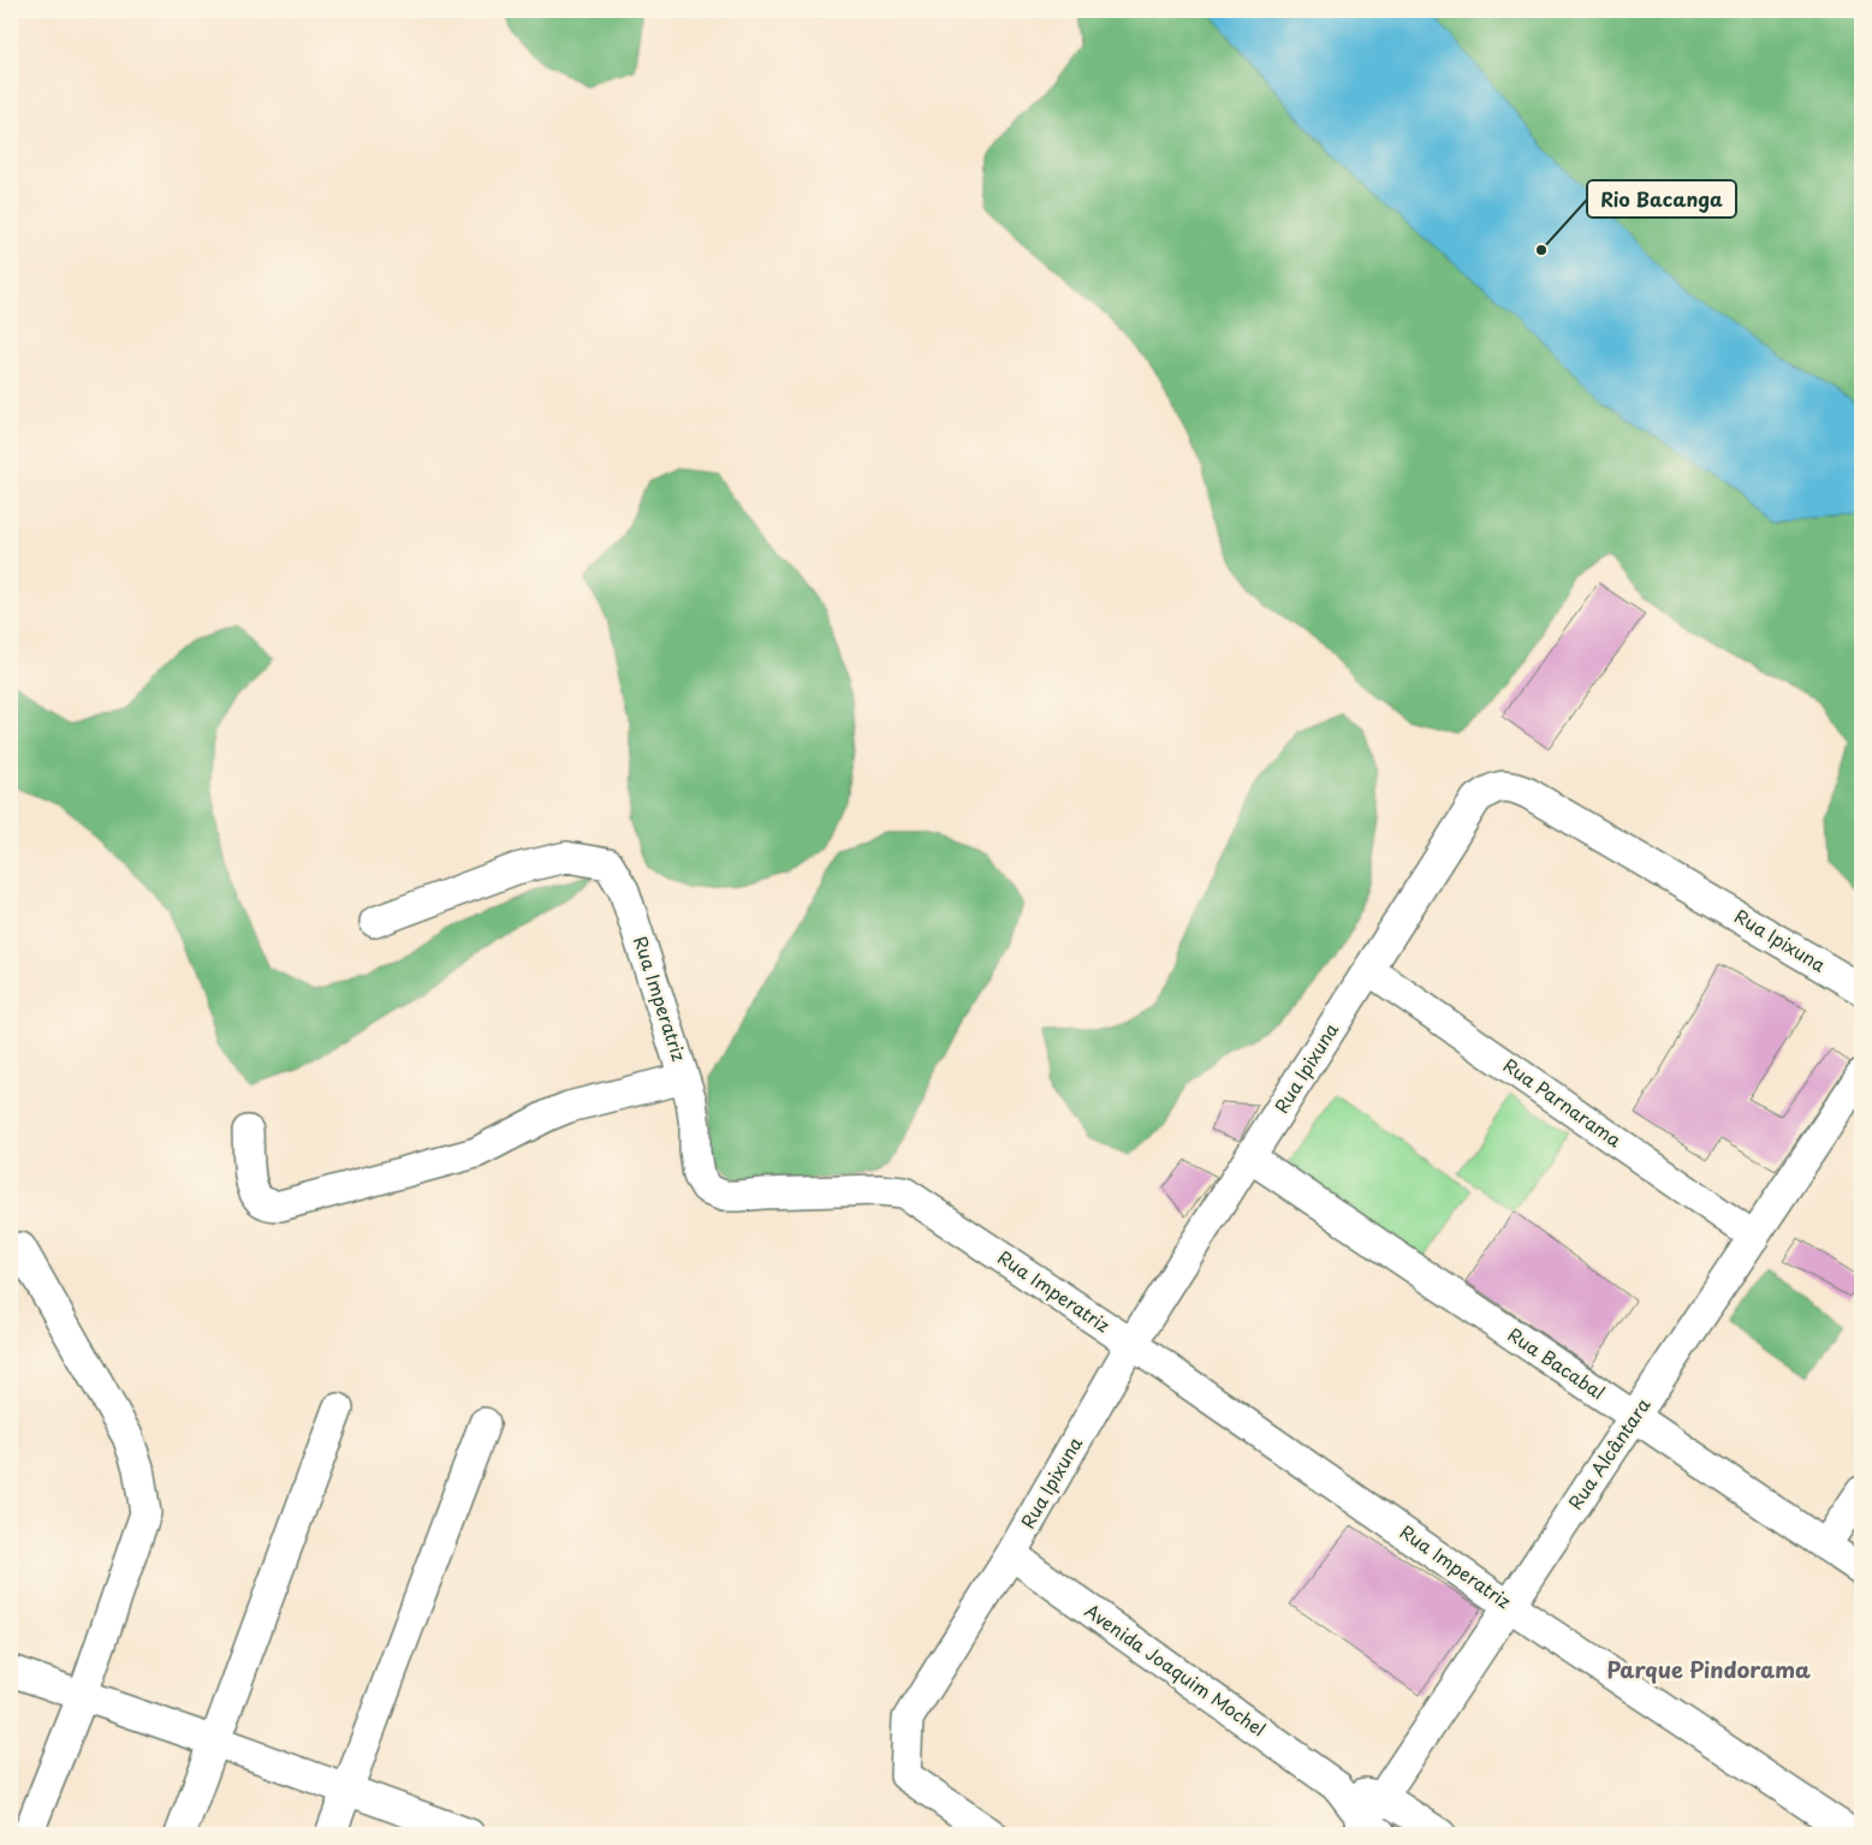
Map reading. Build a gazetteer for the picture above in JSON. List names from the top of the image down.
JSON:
{
  "streets": {
    "street": [
      "Rua Ipixuna",
      "Rua Imperatriz",
      "Rua Parnarama",
      "Rua Bacabal",
      "Rua Alcântara",
      "Avenida Joaquim Mochel"
    ]
  },
  "crossings": [
    ["Rua Ipixuna", "Rua Imperatriz"],
    ["Rua Ipixuna", "Rua Parnarama"],
    ["Rua Ipixuna", "Rua Bacabal"],
    ["Rua Ipixuna", "Avenida Joaquim Mochel"],
    ["Rua Imperatriz", "Rua Alcântara"],
    ["Rua Parnarama", "Rua Alcântara"],
    ["Rua Bacabal", "Rua Alcântara"],
    ["Rua Alcântara", "Avenida Joaquim Mochel"]
  ],
  "districts": ["Parque Pindorama"],
  "places": ["Rio Bacanga"]
}
